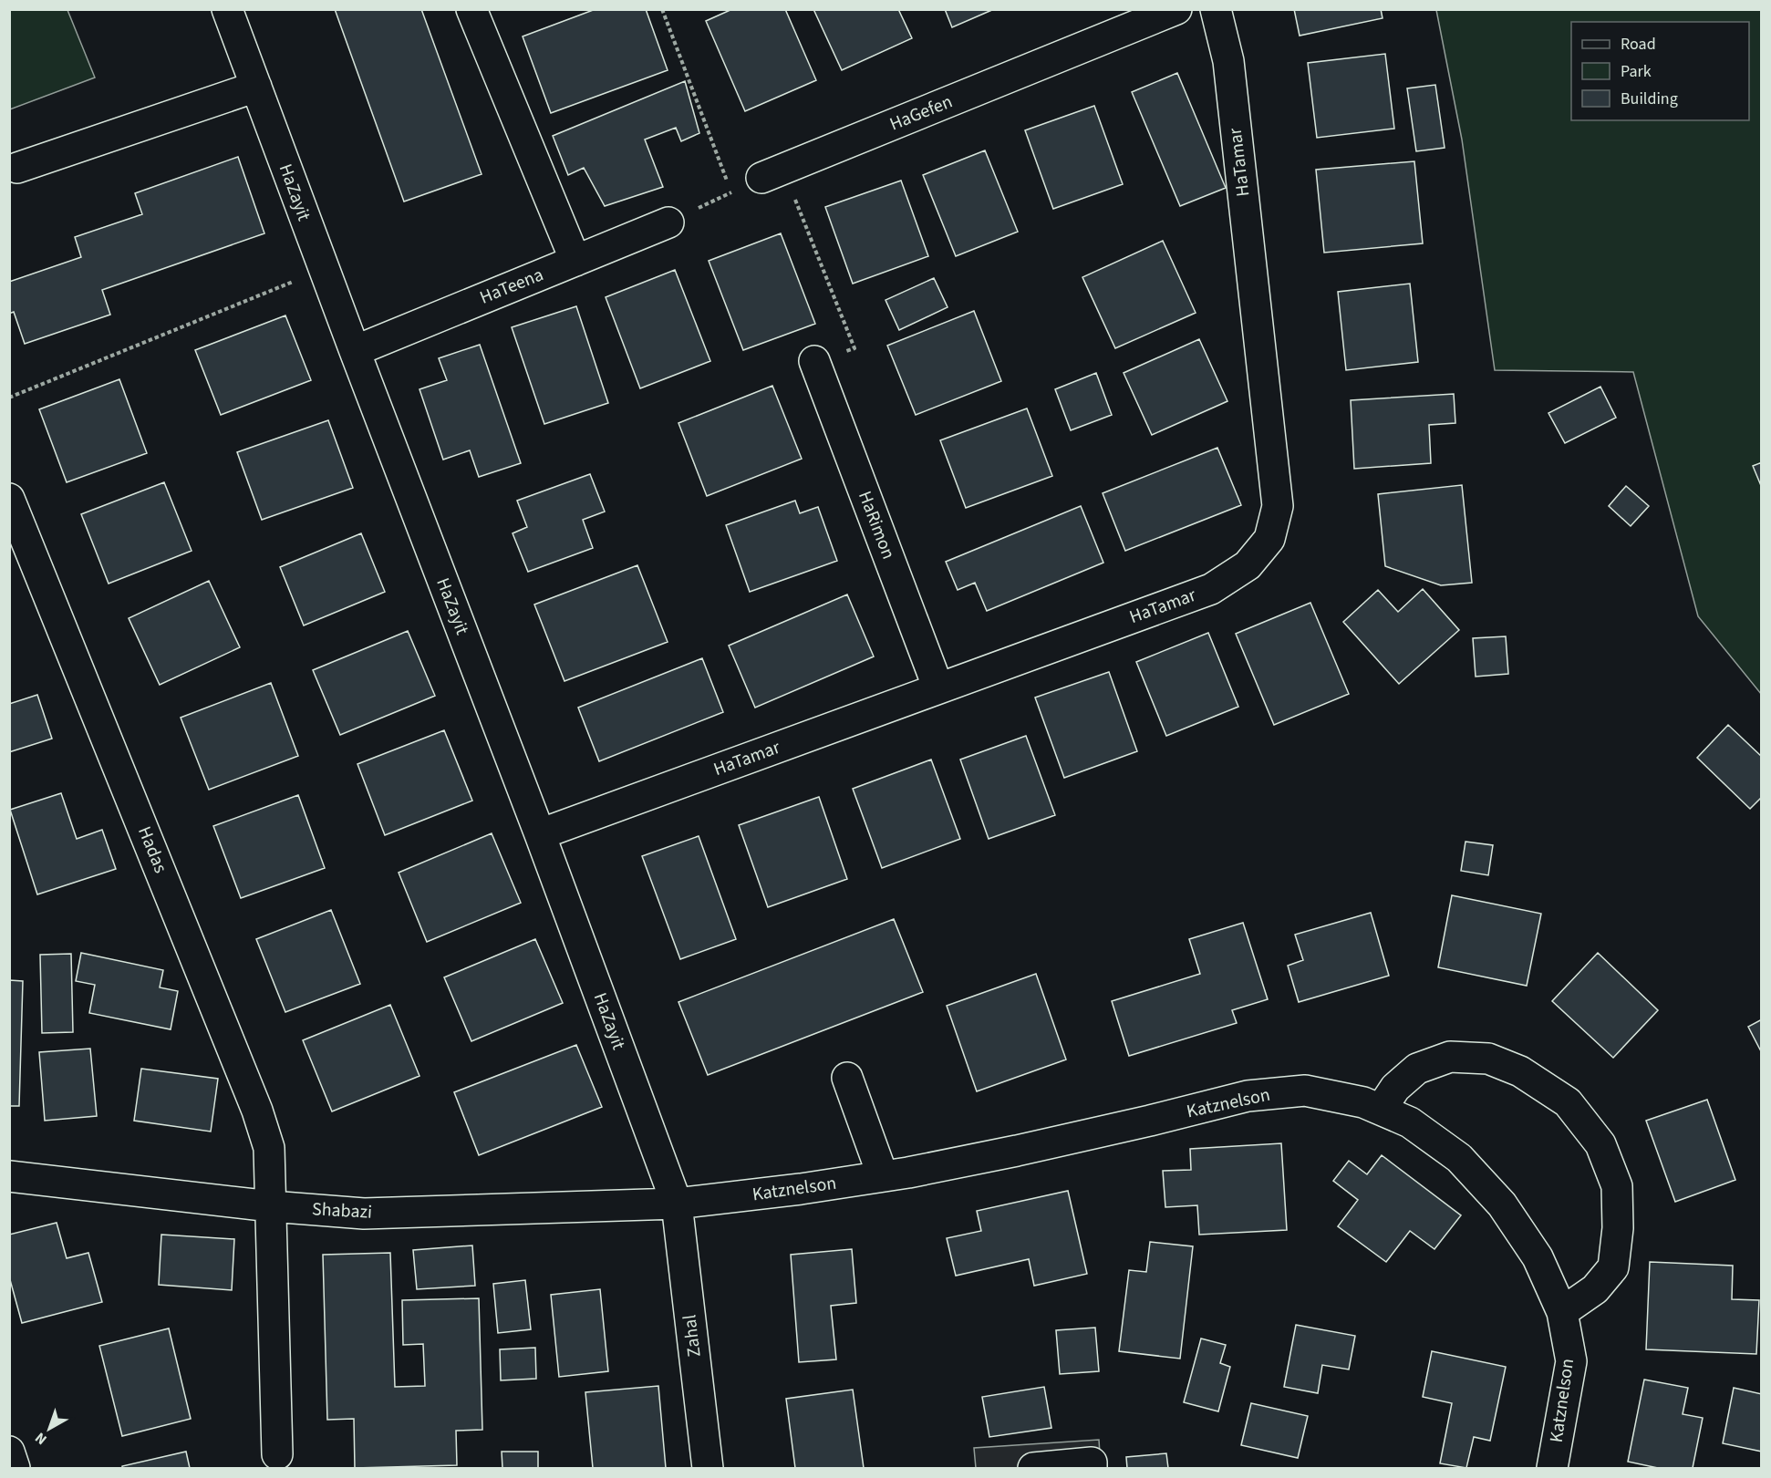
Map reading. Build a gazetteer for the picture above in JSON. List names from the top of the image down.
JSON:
{
  "streets": {
    "street": [
      "HaGefen",
      "HaTamar",
      "HaZayit",
      "HaTeena",
      "HaRimon",
      "Hadas",
      "Katznelson",
      "Shabazi",
      "Zahal"
    ]
  },
  "crossings": [
    ["HaTamar", "HaZayit"],
    ["HaTamar", "HaRimon"],
    ["HaZayit", "HaTeena"],
    ["HaZayit", "Katznelson"],
    ["HaZayit", "Shabazi"],
    ["HaZayit", "Zahal"],
    ["Hadas", "Shabazi"],
    ["Katznelson", "Shabazi"],
    ["Katznelson", "Zahal"],
    ["Shabazi", "Zahal"]
  ],
  "legend": ["Road", "Park", "Building"],
  "north": "bottom left"
}
